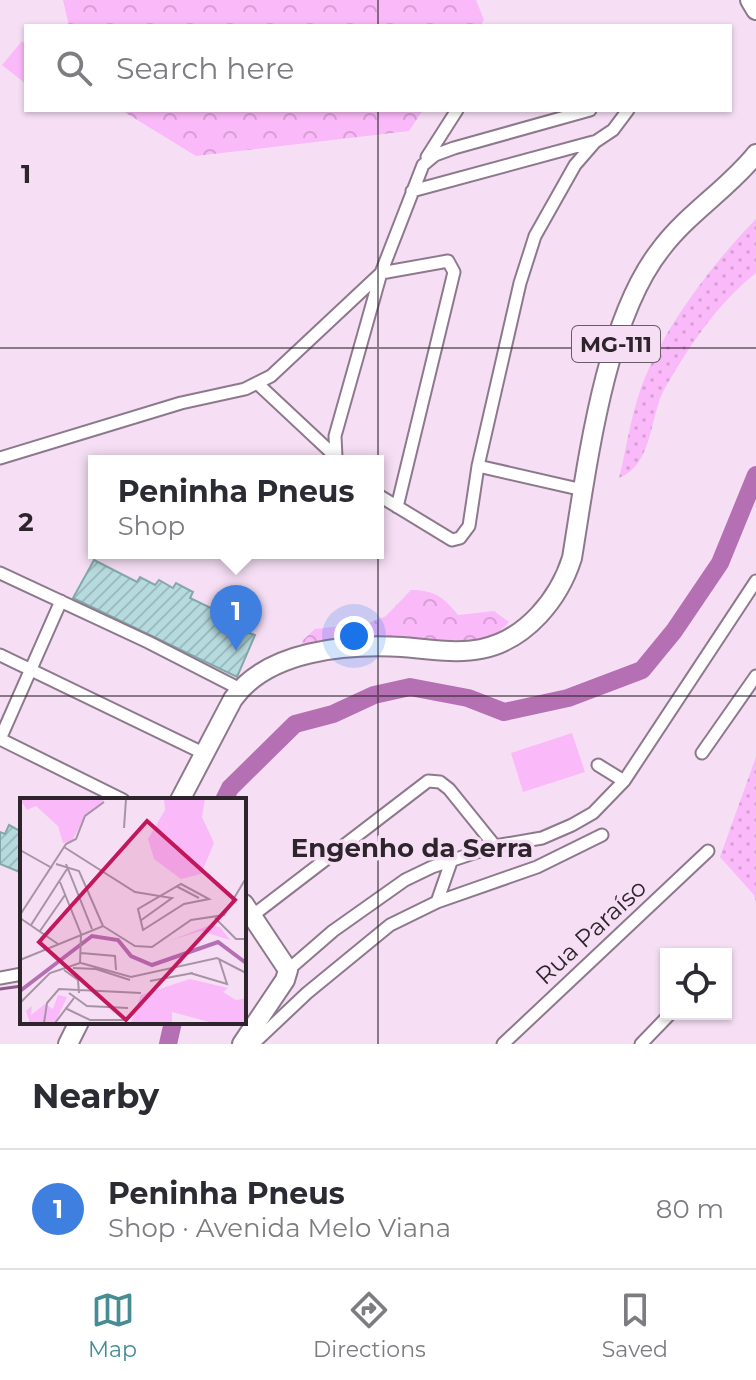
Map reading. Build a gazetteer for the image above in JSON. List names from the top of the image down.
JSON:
{
  "streets": {
    "main road": ["MG-111"],
    "street": ["Rua Paraíso"]
  },
  "districts": ["Engenho da Serra"],
  "page": {
    "search": "Search here",
    "popup": ["Peninha Pneus", "Shop"],
    "pins": "1",
    "heading": "Nearby",
    "list": [
      {
        "mark": "1",
        "name": "Peninha Pneus",
        "note": "Shop · Avenida Melo Viana",
        "value": "80 m"
      }
    ],
    "nav": ["Map", "Directions", "Saved"]
  },
  "grid": {
    "rows": ["1", "2"]
  }
}
